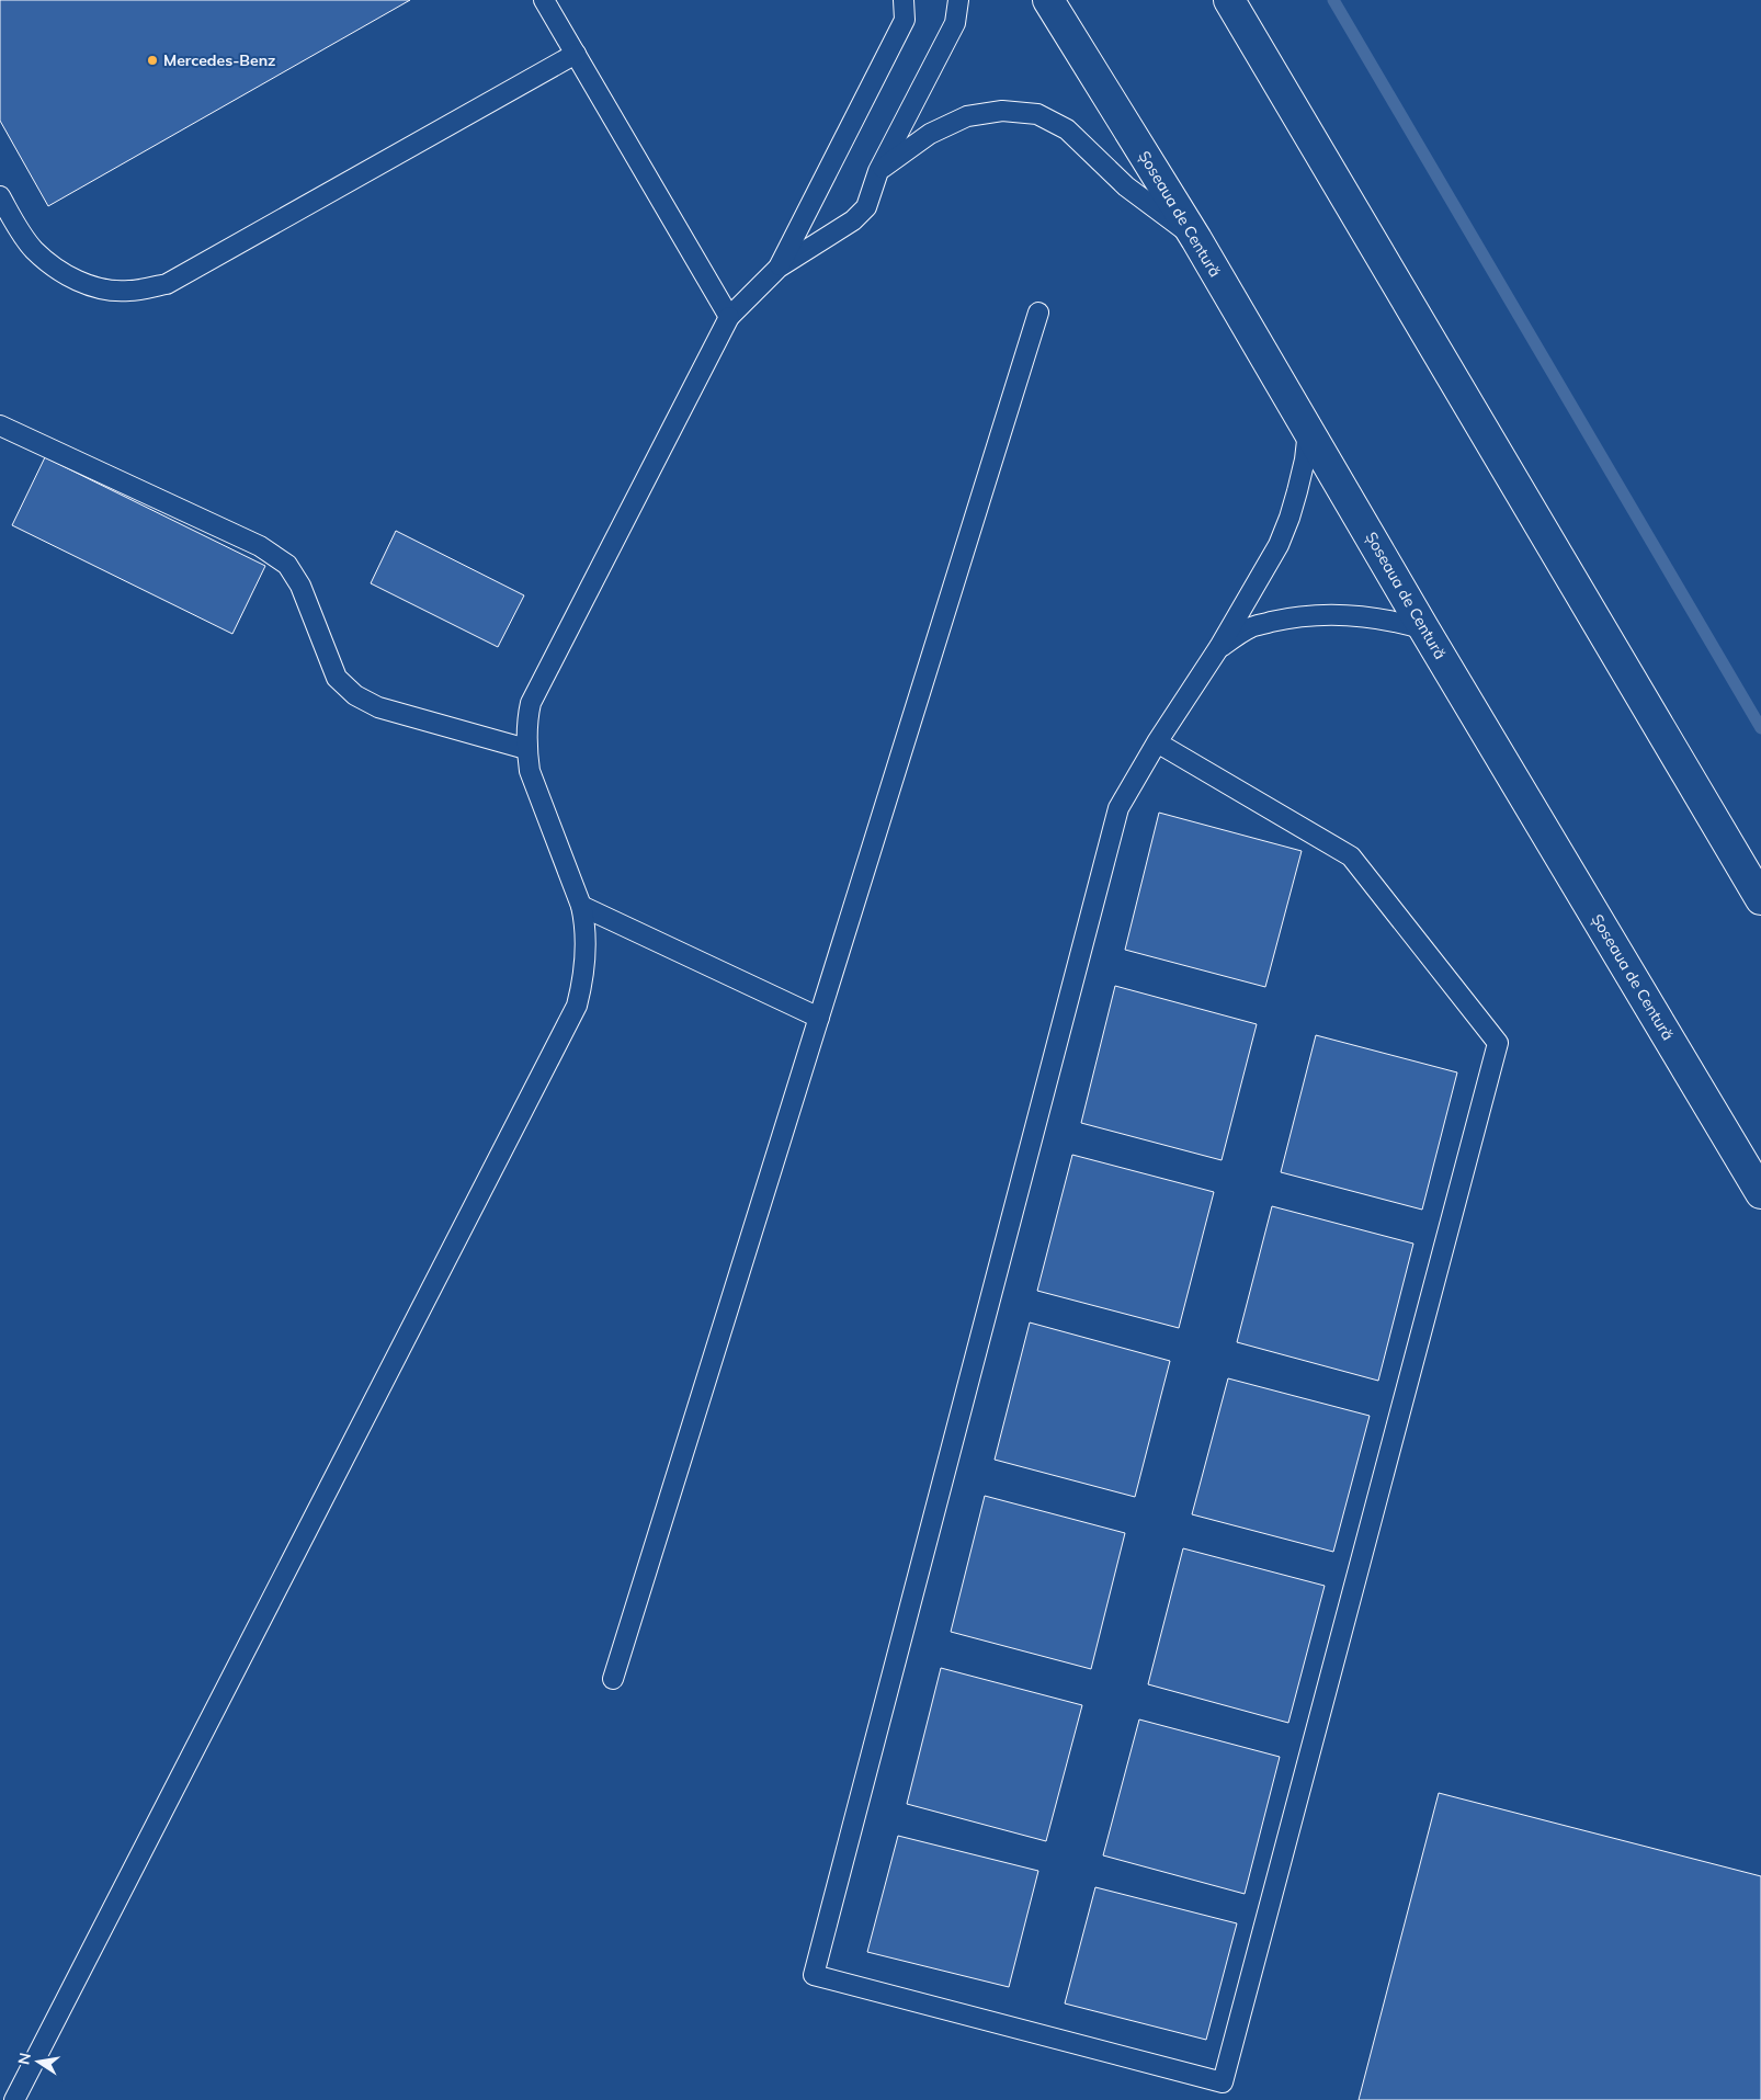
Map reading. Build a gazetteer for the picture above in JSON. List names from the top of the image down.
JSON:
{
  "streets": {
    "main road": ["Șoseaua de Centură"]
  },
  "places": ["Mercedes-Benz"],
  "north": "left"
}
